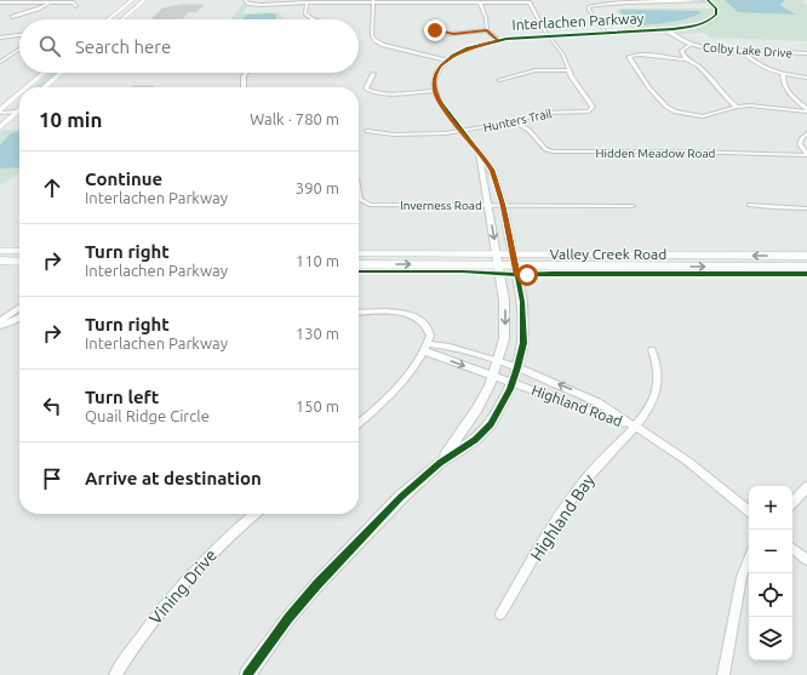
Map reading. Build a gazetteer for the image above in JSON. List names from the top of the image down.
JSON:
{
  "streets": {
    "main road": ["Valley Creek Road"],
    "street": [
      "Interlachen Parkway",
      "Colby Lake Drive",
      "Hunters Trail",
      "Hidden Meadow Road",
      "Inverness Road",
      "Highland Road",
      "Highland Bay",
      "Vining Drive"
    ]
  },
  "crossings": [
    ["Interlachen Parkway", "Colby Lake Drive"],
    ["Interlachen Parkway", "Hunters Trail"],
    ["Hunters Trail", "Hidden Meadow Road"],
    ["Highland Road", "Highland Bay"]
  ],
  "page": {
    "search": "Search here",
    "heading": ["10 min", "Walk · 780 m"],
    "list": [
      ["Continue", "Interlachen Parkway", "390 m"],
      ["Turn right", "Interlachen Parkway", "110 m"],
      ["Turn right", "Interlachen Parkway", "130 m"],
      ["Turn left", "Quail Ridge Circle", "150 m"],
      "Arrive at destination"
    ],
    "map_buttons": ["+", "−"]
  }
}
